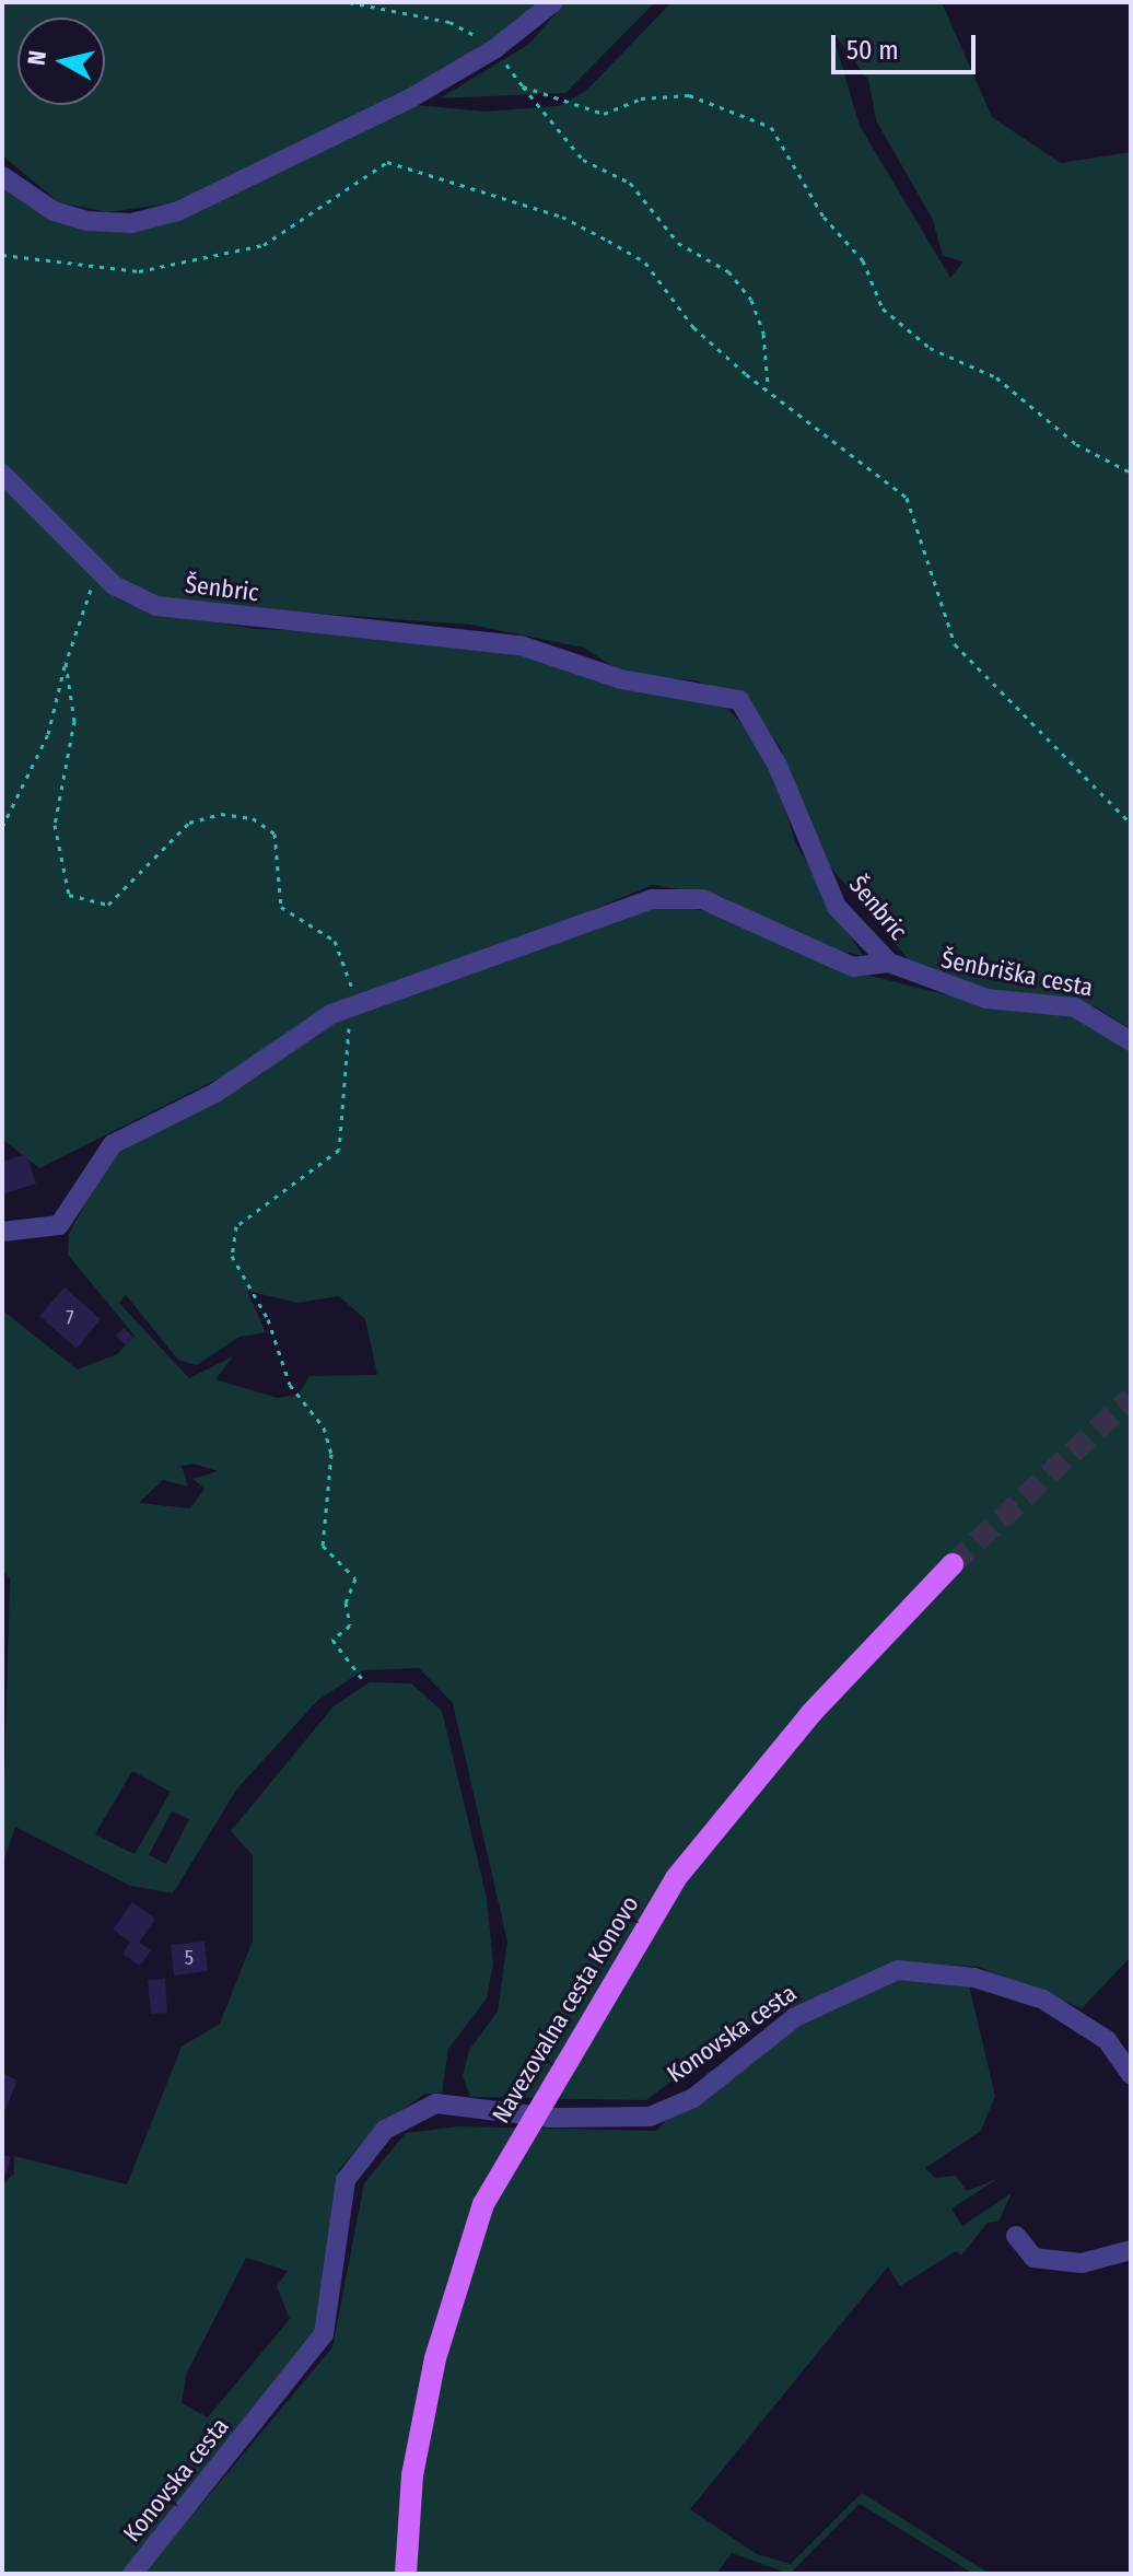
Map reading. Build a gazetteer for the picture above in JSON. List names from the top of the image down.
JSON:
{
  "streets": {
    "main road": ["Navezovalna cesta Konovo"],
    "street": ["Šenbric", "Šenbriška cesta", "Konovska cesta"]
  },
  "crossings": [
    ["Šenbric", "Šenbriška cesta"],
    ["Navezovalna cesta Konovo", "Konovska cesta"]
  ],
  "house_numbers": ["7", "5"],
  "scale_bar": "50 m",
  "north": "left"
}
